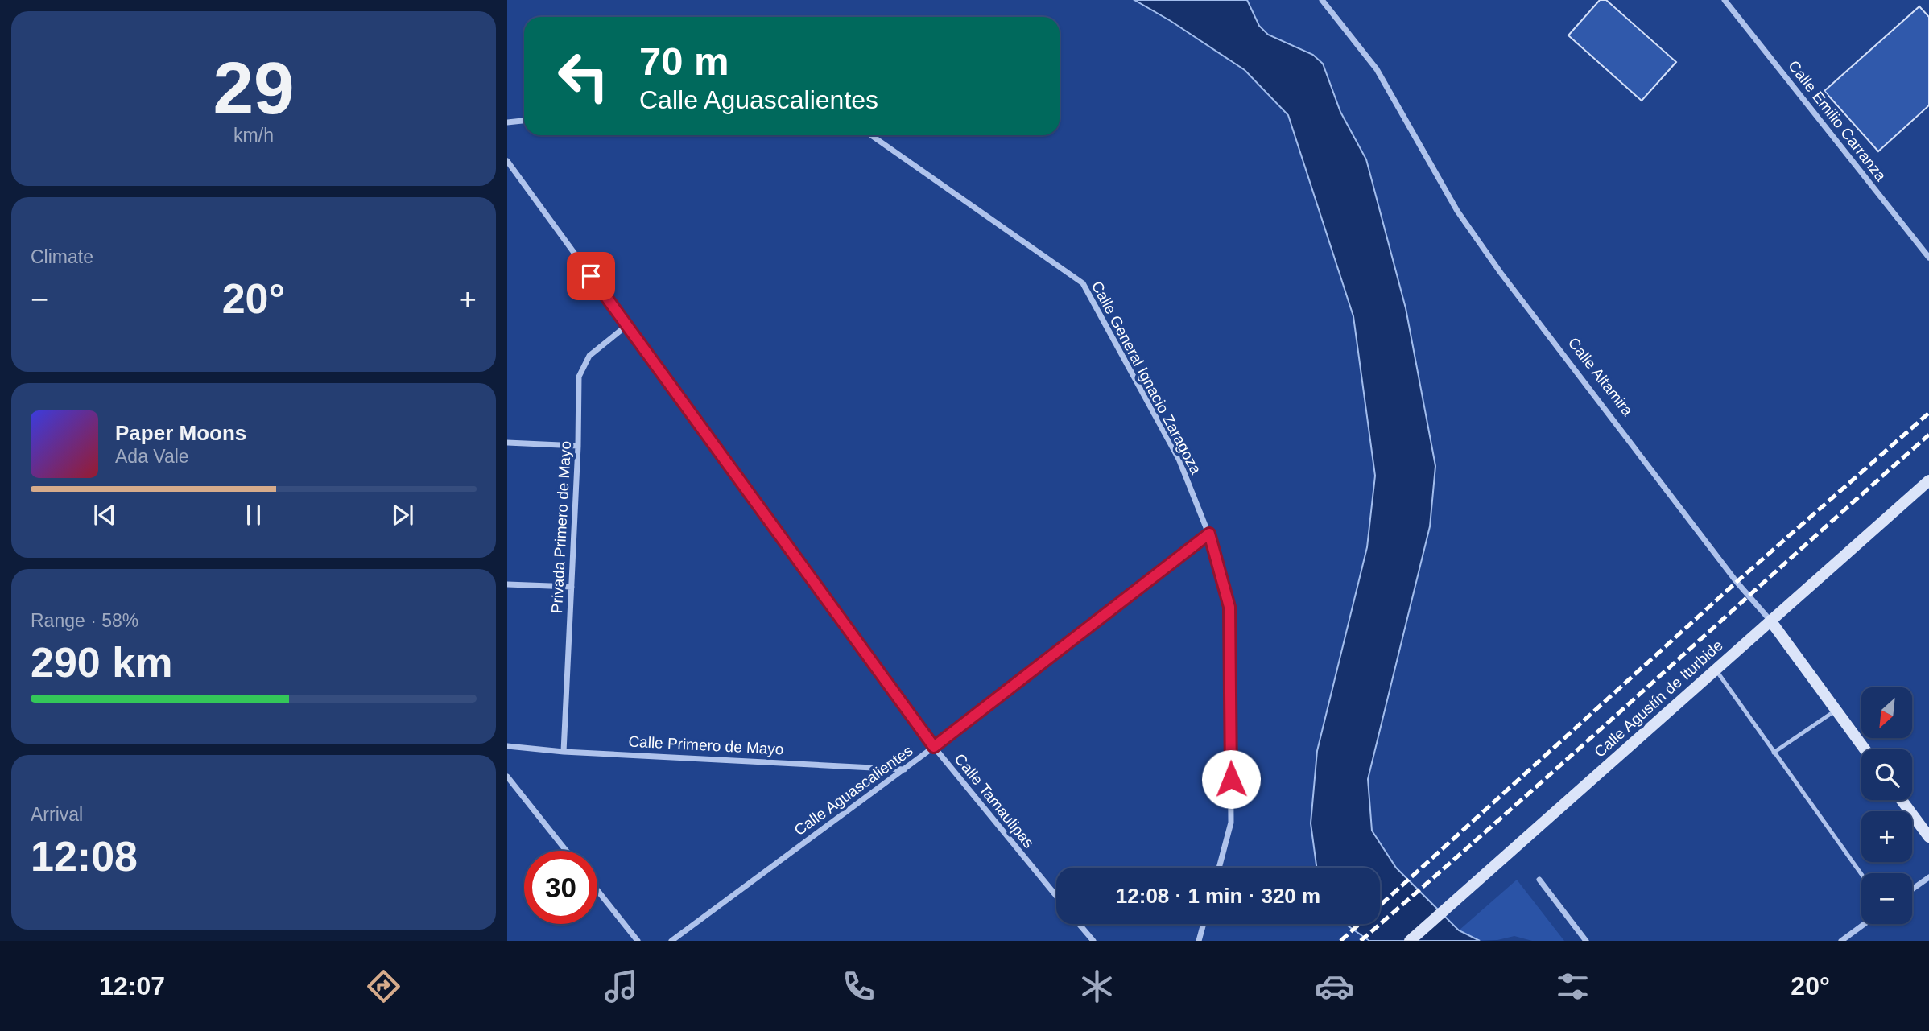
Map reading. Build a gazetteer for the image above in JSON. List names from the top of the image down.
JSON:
{
  "streets": {
    "street": [
      "Calle Emilio Carranza",
      "Calle Altamira",
      "Calle General Ignacio Zaragoza",
      "Privada Primero de Mayo",
      "Calle Agustín de Iturbide",
      "Calle Primero de Mayo",
      "Calle Aguascalientes",
      "Calle Tamaulipas"
    ]
  },
  "crossings": [
    ["Calle Altamira", "Calle Agustín de Iturbide"],
    ["Calle General Ignacio Zaragoza", "Calle Aguascalientes"],
    ["Privada Primero de Mayo", "Calle Primero de Mayo"],
    ["Privada Primero de Mayo", "Calle Tamaulipas"],
    ["Calle Primero de Mayo", "Calle Aguascalientes"],
    ["Calle Aguascalientes", "Calle Tamaulipas"]
  ],
  "north": "bottom left",
  "page": {
    "tile": [
      ["29", "km/h"],
      "Climate",
      ["Range · 58%", "290 km"],
      ["Arrival", "12:08"]
    ],
    "turn": ["70 m", "Calle Aguascalientes"],
    "heat": ["−", "20°", "+"],
    "song": ["Paper Moons", "Ada Vale"],
    "map_buttons": ["+", "−"],
    "limit": "30",
    "trip": "12:08 · 1 min · 320 m",
    "tabs": ["12:07", "20°"]
  }
}
